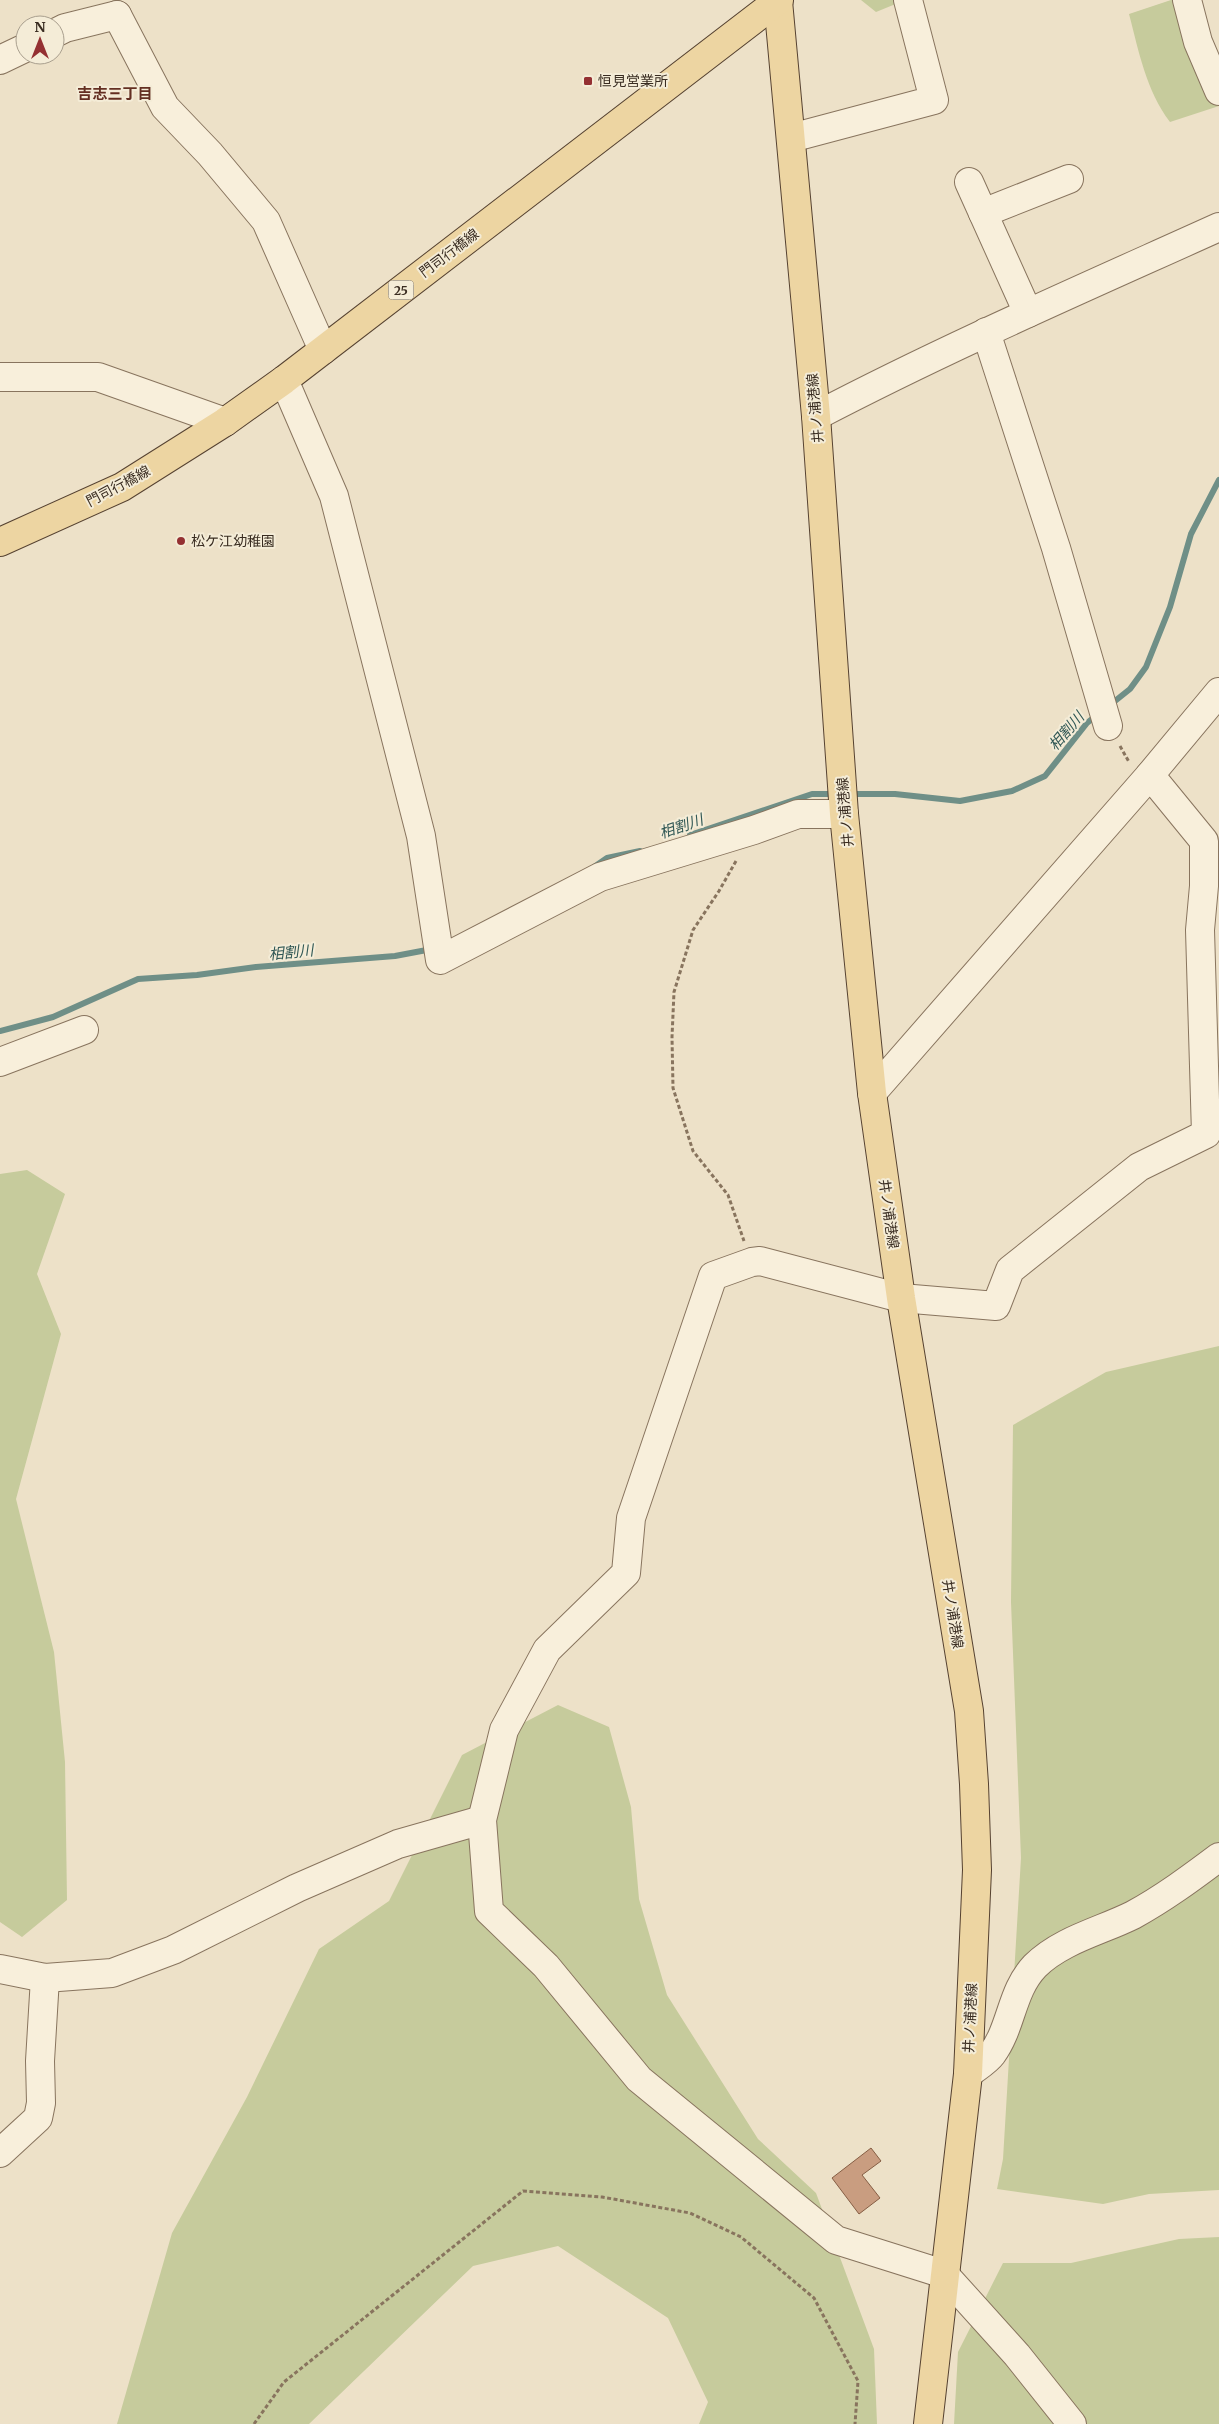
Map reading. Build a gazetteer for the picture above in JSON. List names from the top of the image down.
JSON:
{
  "streets": {
    "main road": ["門司行橋線", "25", "井ノ浦港線"]
  },
  "crossings": [
    ["門司行橋線", "井ノ浦港線"]
  ],
  "districts": ["吉志三丁目"],
  "water": ["相割川"],
  "places": {
    "transit": ["恒見営業所"],
    "other": ["松ケ江幼稚園"]
  },
  "north": "top"
}
